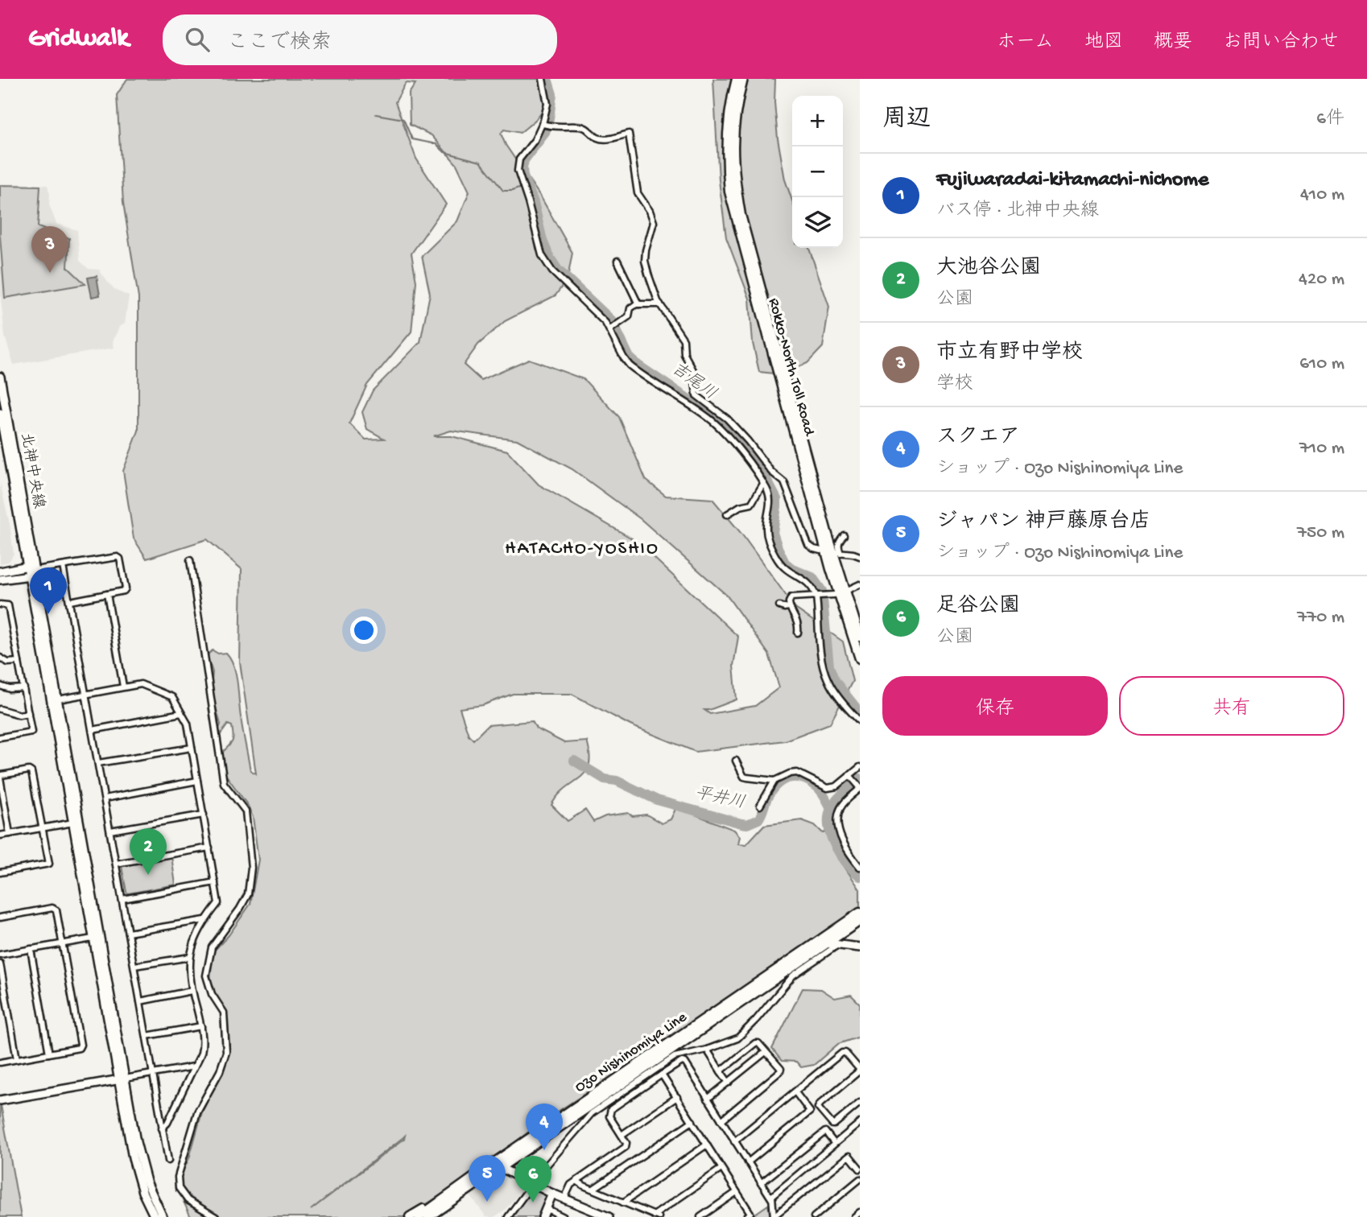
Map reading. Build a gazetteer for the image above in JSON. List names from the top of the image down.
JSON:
{
  "streets": {
    "main road": ["Rokko-North Toll Road", "Ozo Nishinomiya Line"],
    "street": ["北神中央線"]
  },
  "districts": ["HATACHO-YOSHIO"],
  "water": ["吉尾川", "平井川"],
  "page": {
    "header": "Gridwalk",
    "search": "ここで検索",
    "nav": [
      "ホーム",
      "地図",
      "概要",
      "お問い合わせ"
    ],
    "heading": ["周辺", "6件"],
    "map_buttons": ["+", "−"],
    "list": [
      {
        "mark": "1",
        "name": "Fujiwaradai-kitamachi-nichome",
        "note": "バス停 · 北神中央線",
        "value": "410 m"
      },
      {
        "mark": "2",
        "name": "大池谷公園",
        "note": "公園",
        "value": "420 m"
      },
      {
        "mark": "3",
        "name": "市立有野中学校",
        "note": "学校",
        "value": "610 m"
      },
      {
        "mark": "4",
        "name": "スクエア",
        "note": "ショップ · Ozo Nishinomiya Line",
        "value": "710 m"
      },
      {
        "mark": "5",
        "name": "ジャパン 神戸藤原台店",
        "note": "ショップ · Ozo Nishinomiya Line",
        "value": "750 m"
      },
      {
        "mark": "6",
        "name": "足谷公園",
        "note": "公園",
        "value": "770 m"
      }
    ],
    "pins": [
      "3",
      "1",
      "2",
      "4",
      "5",
      "6"
    ],
    "buttons": ["保存", "共有"]
  }
}
